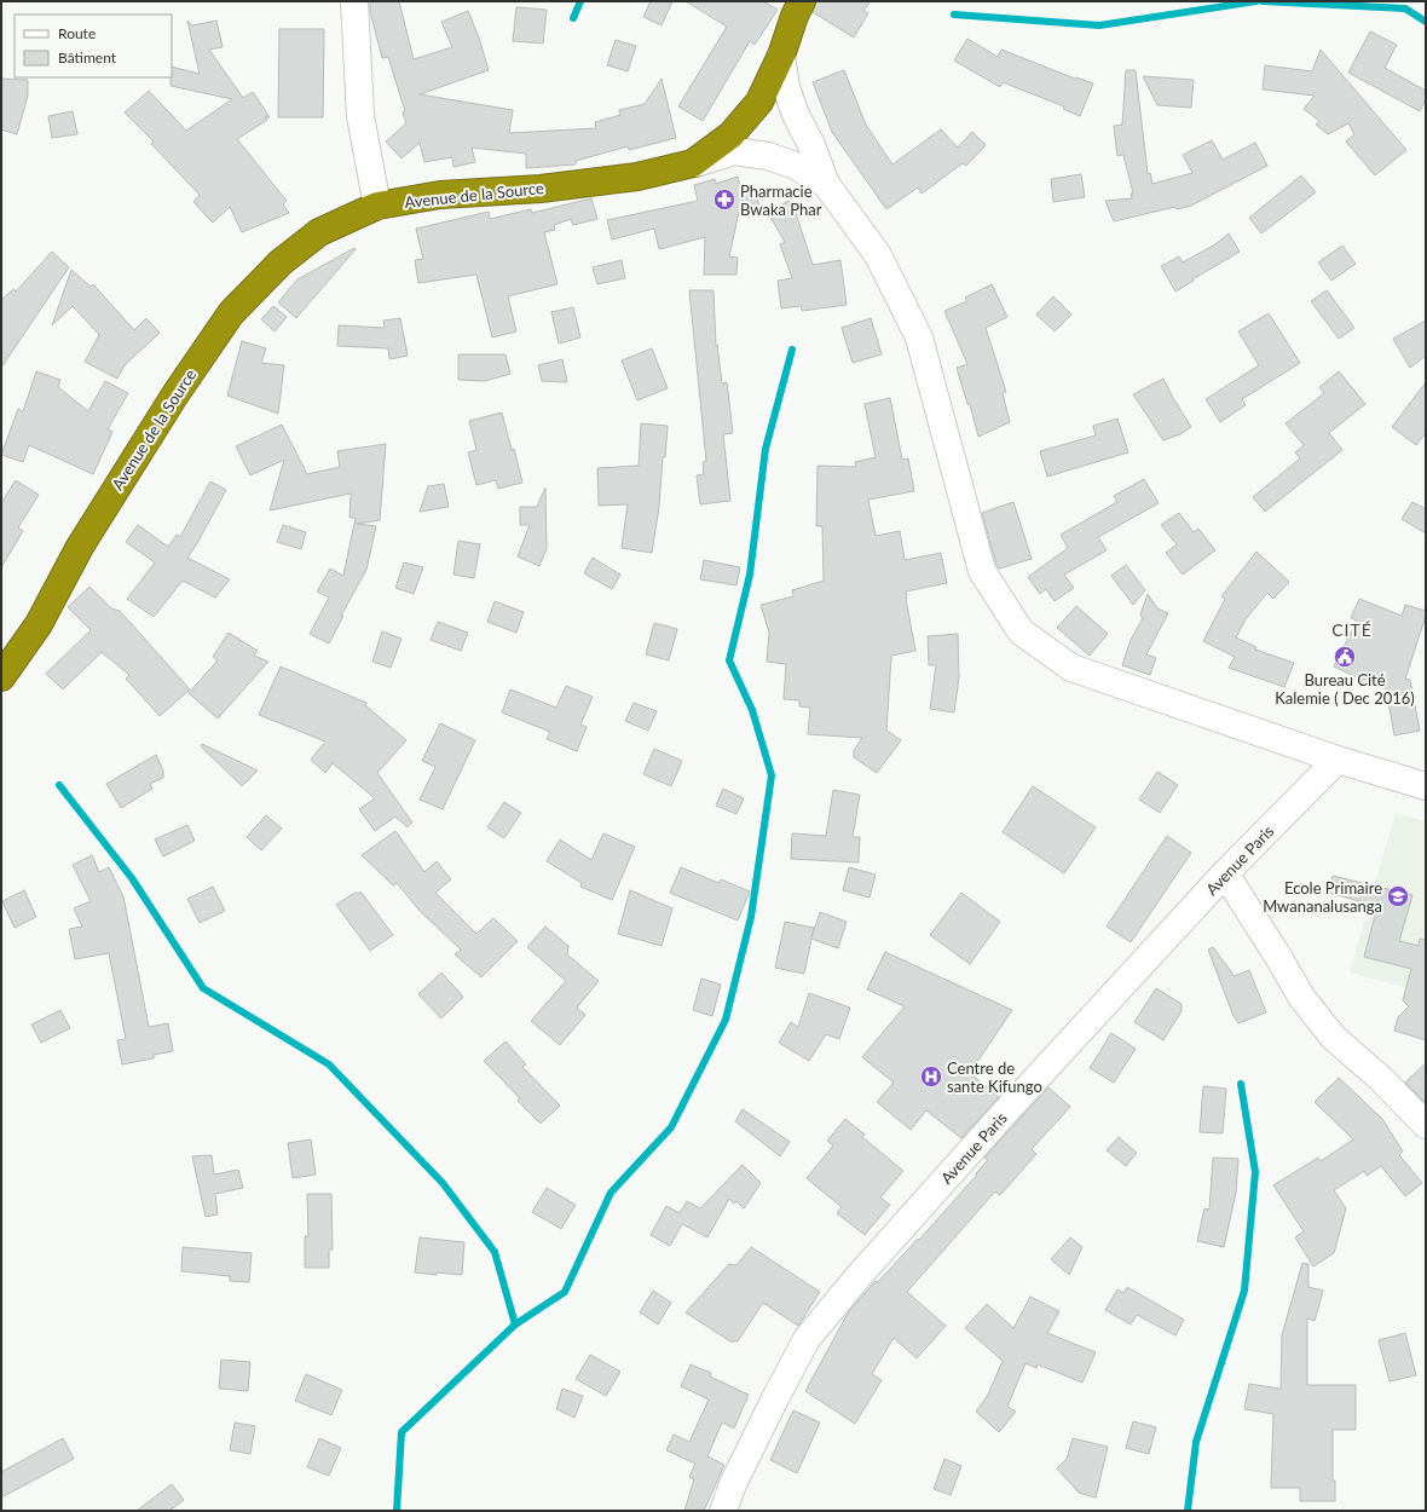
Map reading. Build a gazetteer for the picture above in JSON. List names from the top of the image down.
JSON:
{
  "streets": {
    "highway": ["Avenue de la Source"],
    "street": ["Avenue Paris"]
  },
  "districts": ["CITÉ"],
  "places": {
    "pharmacy": ["Pharmacie Bwaka Phar"],
    "public building": ["Bureau Cité Kalemie ( Dec 2016)"],
    "school or university": ["Ecole Primaire Mwananalusanga"],
    "hospital": ["Centre de sante Kifungo"]
  },
  "legend": ["Route", "Bâtiment"]
}
